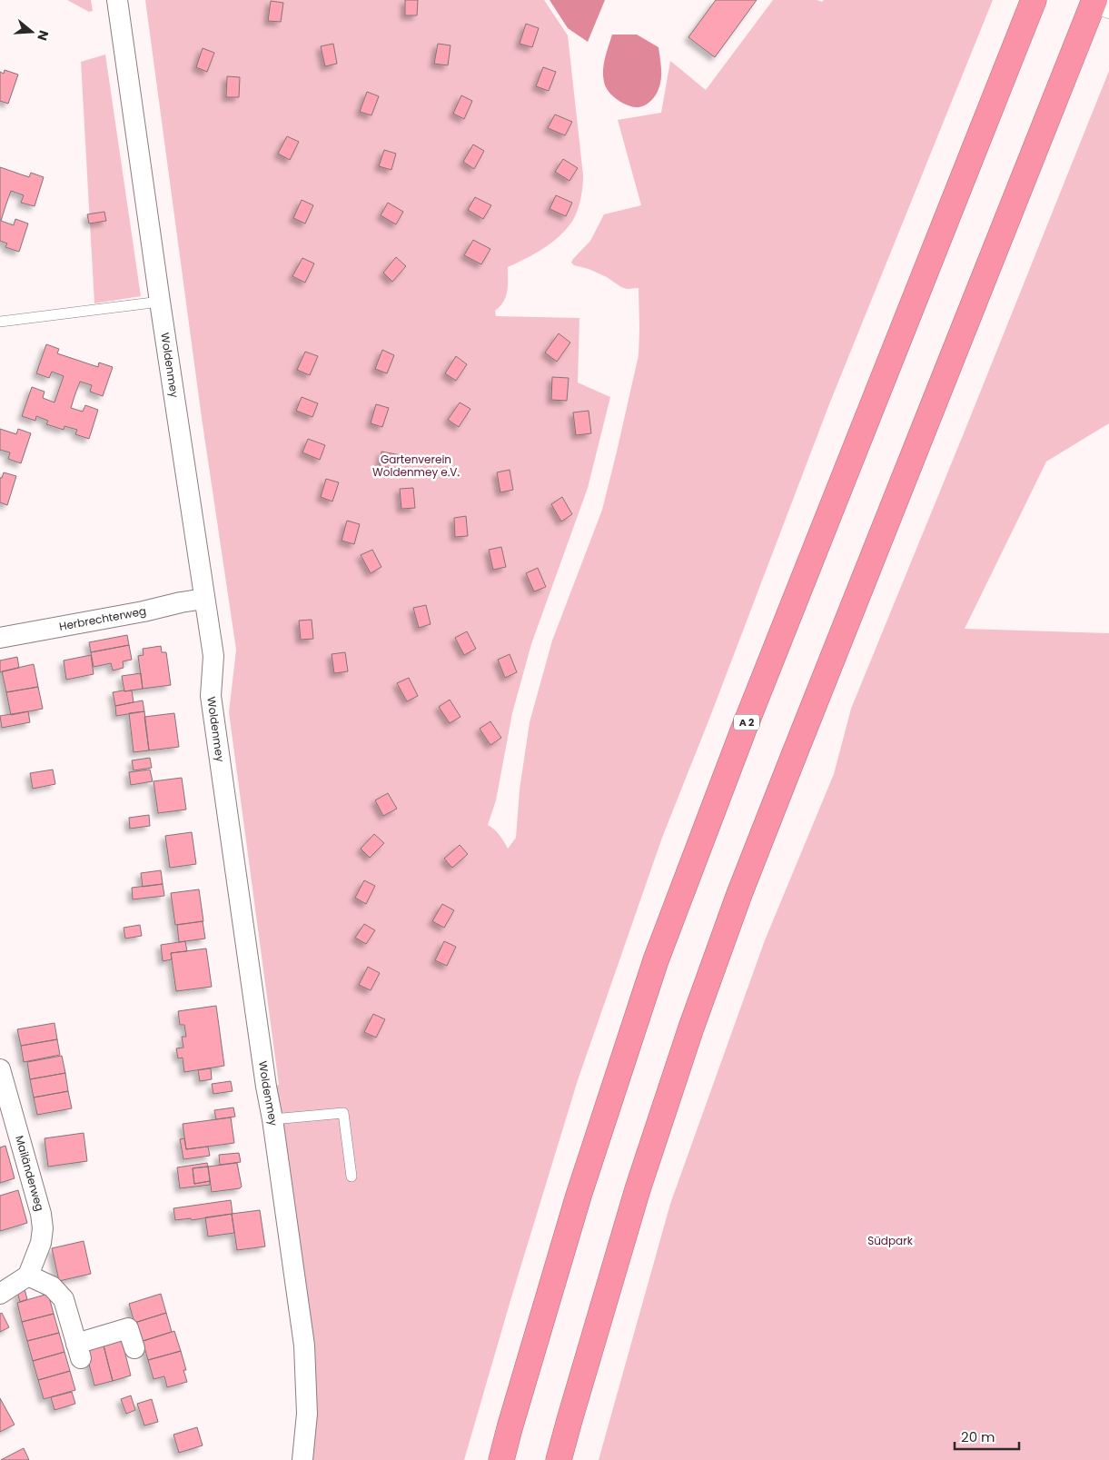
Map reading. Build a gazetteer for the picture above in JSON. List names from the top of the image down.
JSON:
{
  "streets": {
    "highway": ["A 2"],
    "street": ["Woldenmey", "Herbrechterweg", "Mailänderweg"]
  },
  "crossings": [
    ["Woldenmey", "Herbrechterweg"]
  ],
  "parks": ["Gartenverein Woldenmey e.V.", "Südpark"],
  "scale_bar": "20 m",
  "north": "right"
}
